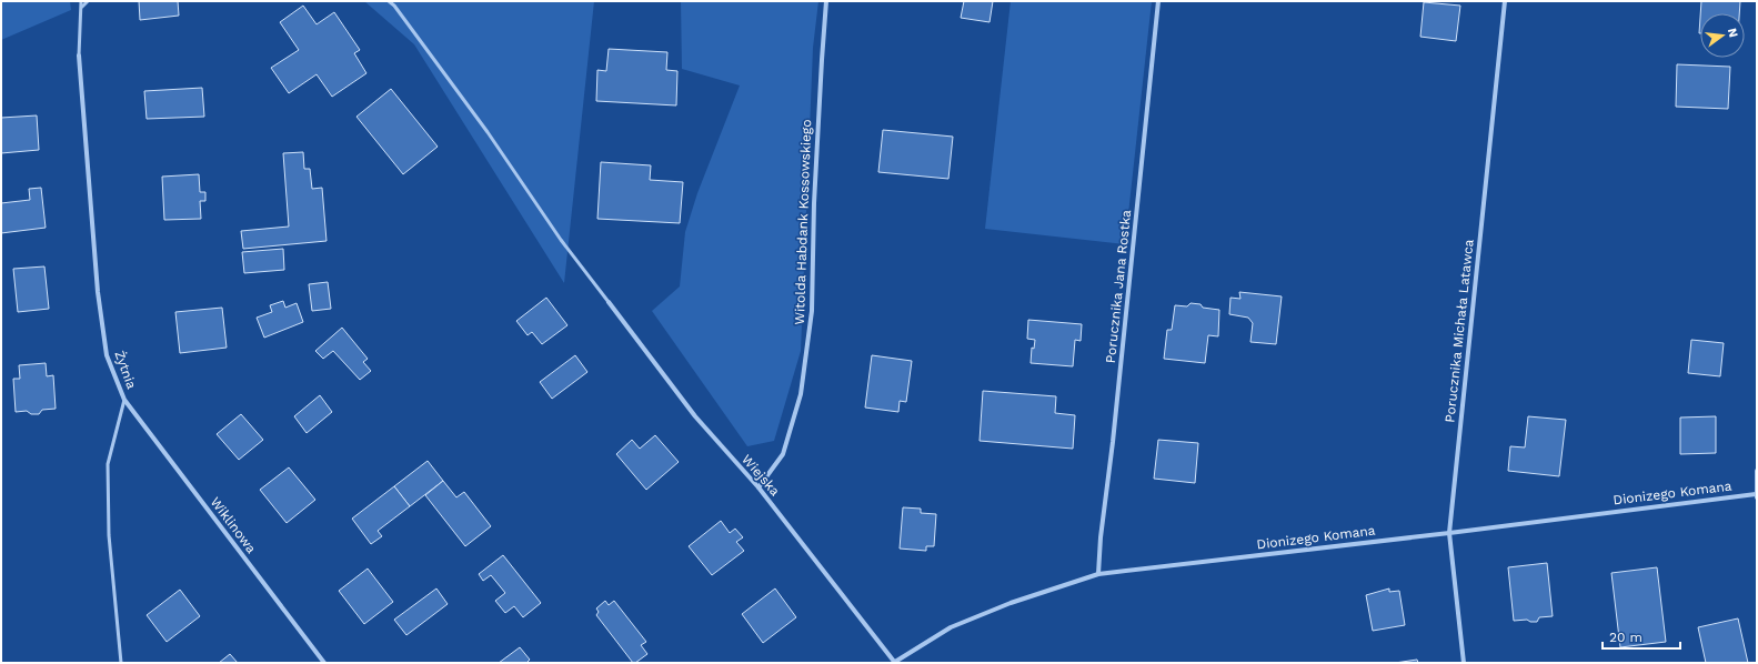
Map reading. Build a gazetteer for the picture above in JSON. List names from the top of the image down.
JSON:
{
  "streets": {
    "street": [
      "Witolda Habdank Kossowskiego",
      "Porucznika Jana Rostka",
      "Porucznika Michała Latawca",
      "Żytnia",
      "Wiejska",
      "Dionizego Komana",
      "Wiklinowa"
    ]
  },
  "crossings": [
    ["Witolda Habdank Kossowskiego", "Wiejska"],
    ["Porucznika Jana Rostka", "Dionizego Komana"],
    ["Porucznika Michała Latawca", "Dionizego Komana"],
    ["Żytnia", "Wiklinowa"],
    ["Wiejska", "Dionizego Komana"]
  ],
  "scale_bar": "20 m",
  "north": "right"
}
